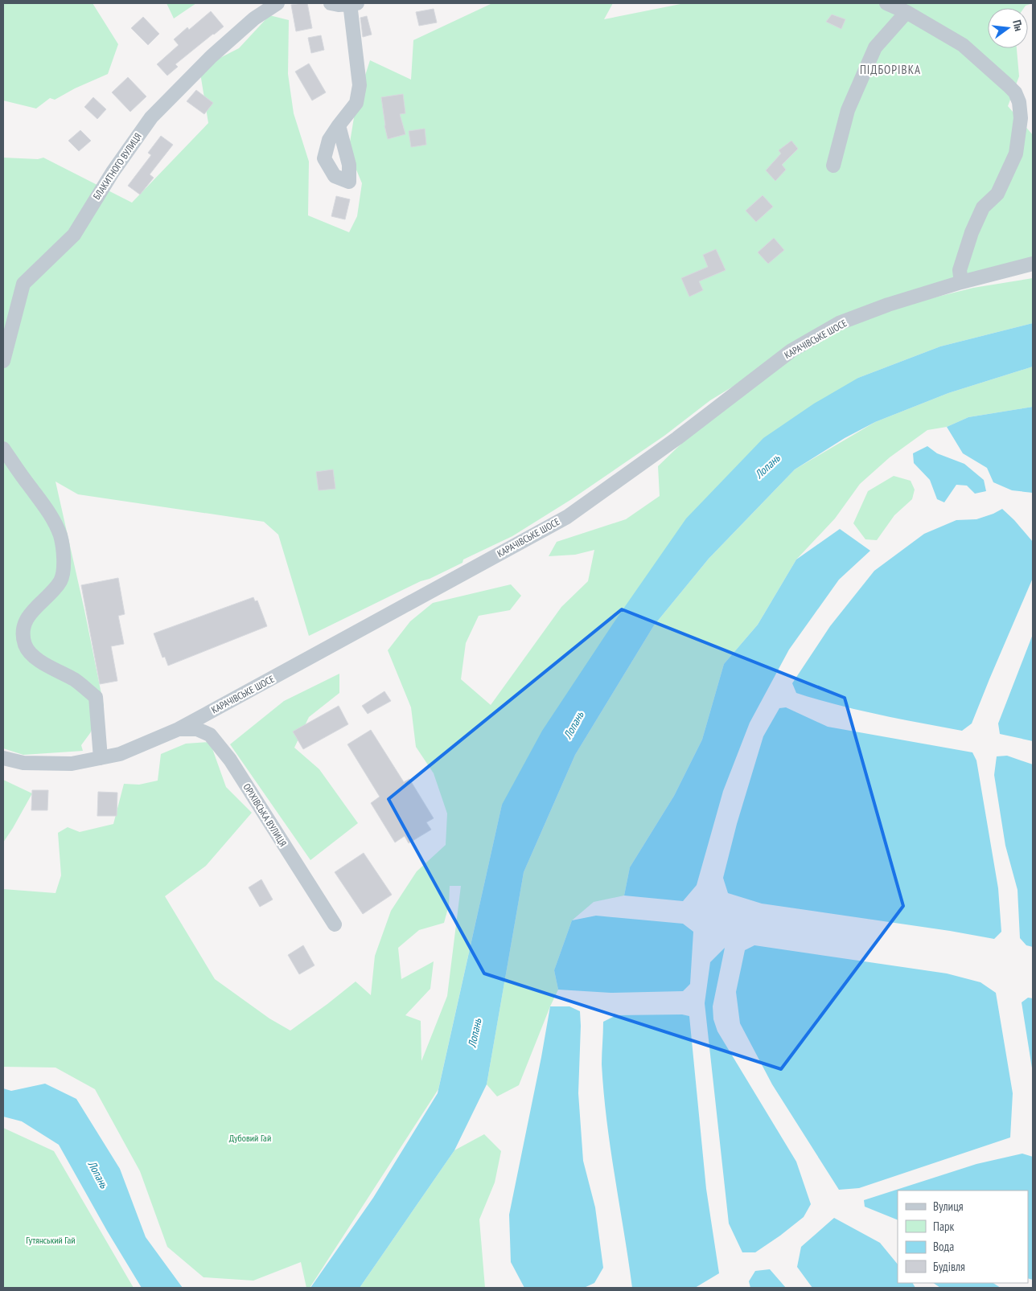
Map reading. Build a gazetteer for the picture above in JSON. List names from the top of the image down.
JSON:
{
  "streets": {
    "street": ["БЛАКИТНОГО ВУЛИЦЯ", "КАРАЧІВСЬКЕ ШОСЕ", "ОРІХІВСЬКА ВУЛИЦЯ"]
  },
  "crossings": [
    ["КАРАЧІВСЬКЕ ШОСЕ", "ОРІХІВСЬКА ВУЛИЦЯ"]
  ],
  "districts": ["ПІДБОРІВКА"],
  "water": ["Лопань"],
  "parks": ["Дубовий Гай", "Гутянський Гай"],
  "legend": [
    "Вулиця",
    "Парк",
    "Вода",
    "Будівля"
  ],
  "north": "right"
}
